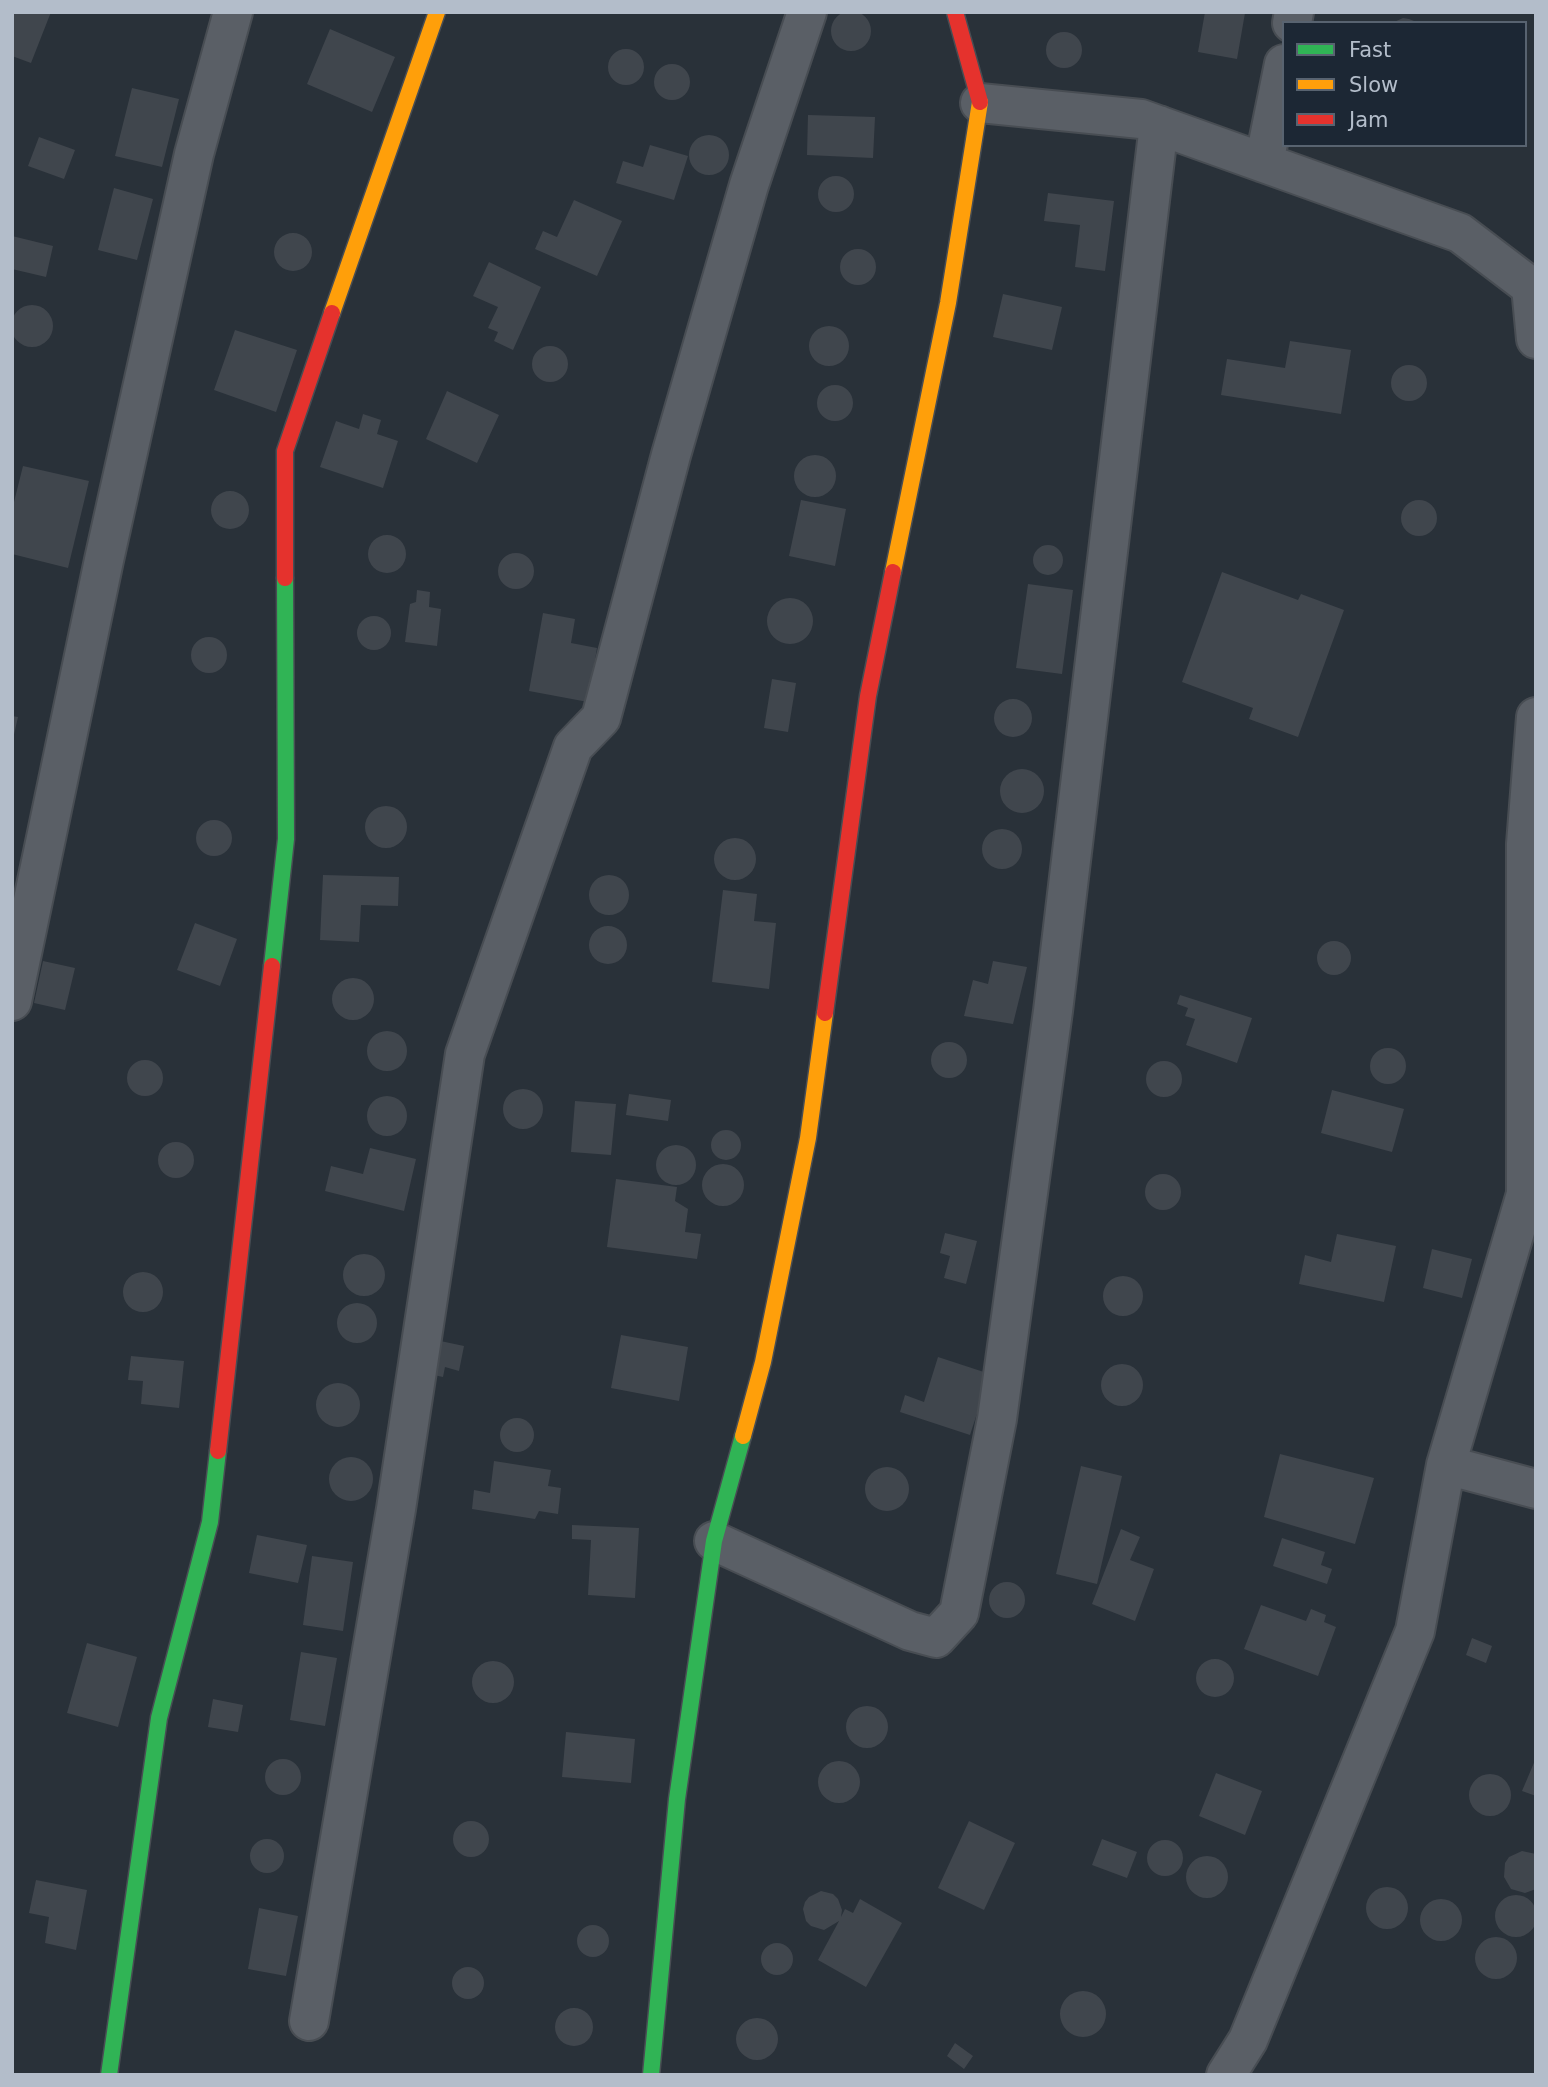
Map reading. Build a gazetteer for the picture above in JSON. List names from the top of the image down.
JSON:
{
  "legend": ["Fast", "Slow", "Jam"]
}
